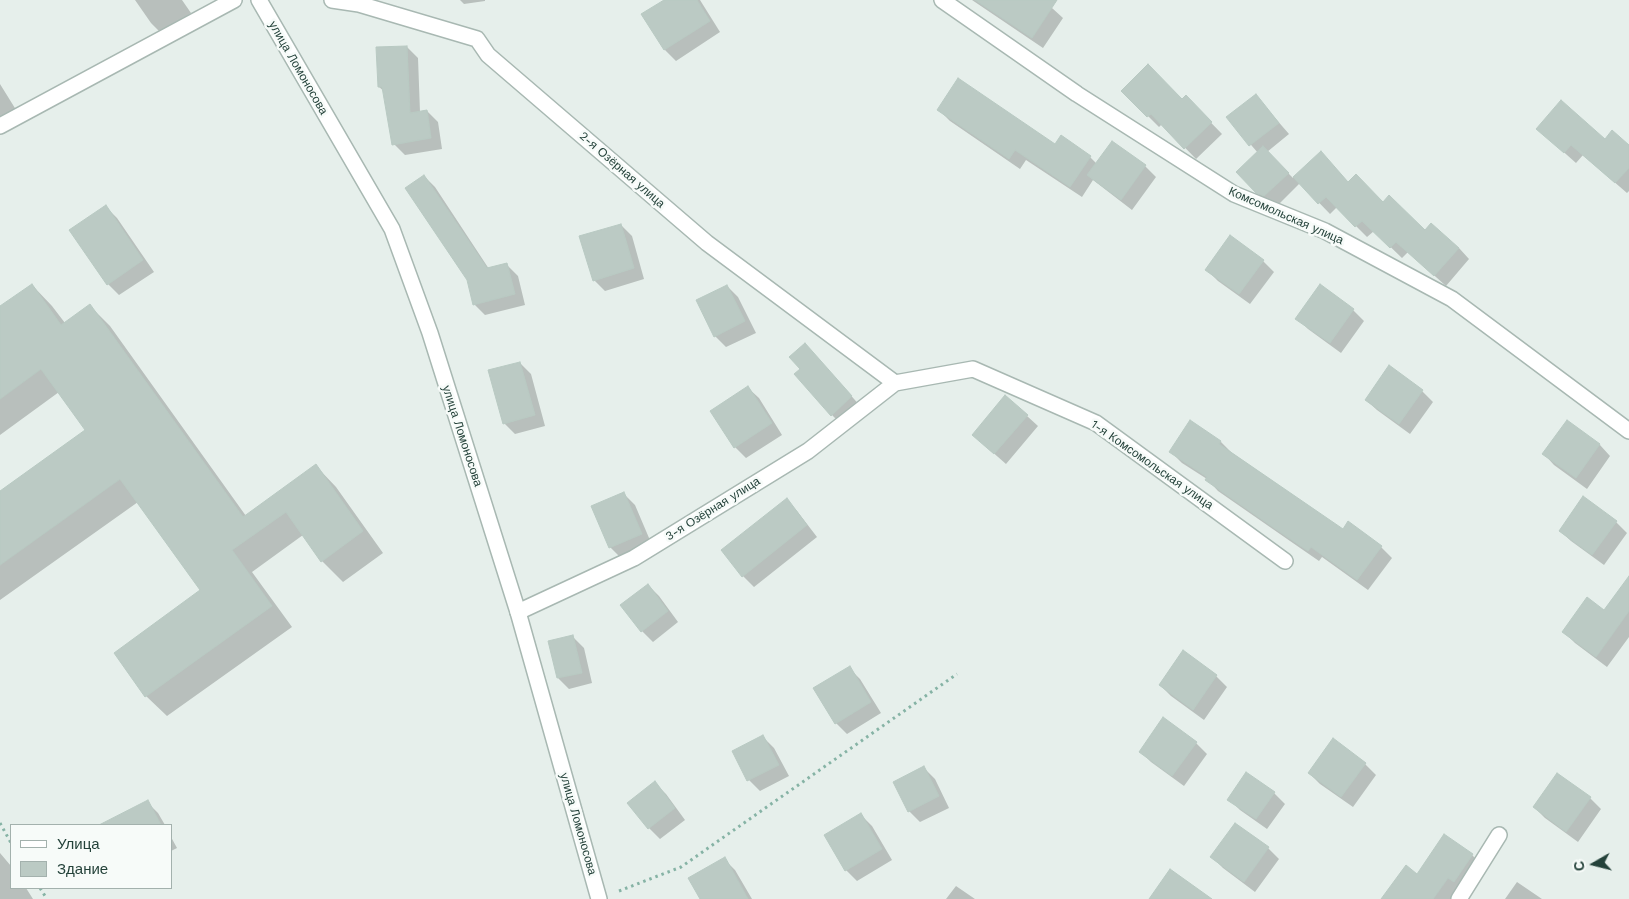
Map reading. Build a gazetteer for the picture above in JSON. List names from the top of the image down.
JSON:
{
  "streets": {
    "street": [
      "улица Ломоносова",
      "2-я Озёрная улица",
      "Комсомольская улица",
      "1-я Комсомольская улица",
      "3-я Озёрная улица"
    ]
  },
  "crossings": [
    ["улица Ломоносова", "3-я Озёрная улица"],
    ["2-я Озёрная улица", "1-я Комсомольская улица"],
    ["2-я Озёрная улица", "3-я Озёрная улица"],
    ["1-я Комсомольская улица", "3-я Озёрная улица"]
  ],
  "legend": ["Улица", "Здание"],
  "north": "left"
}
